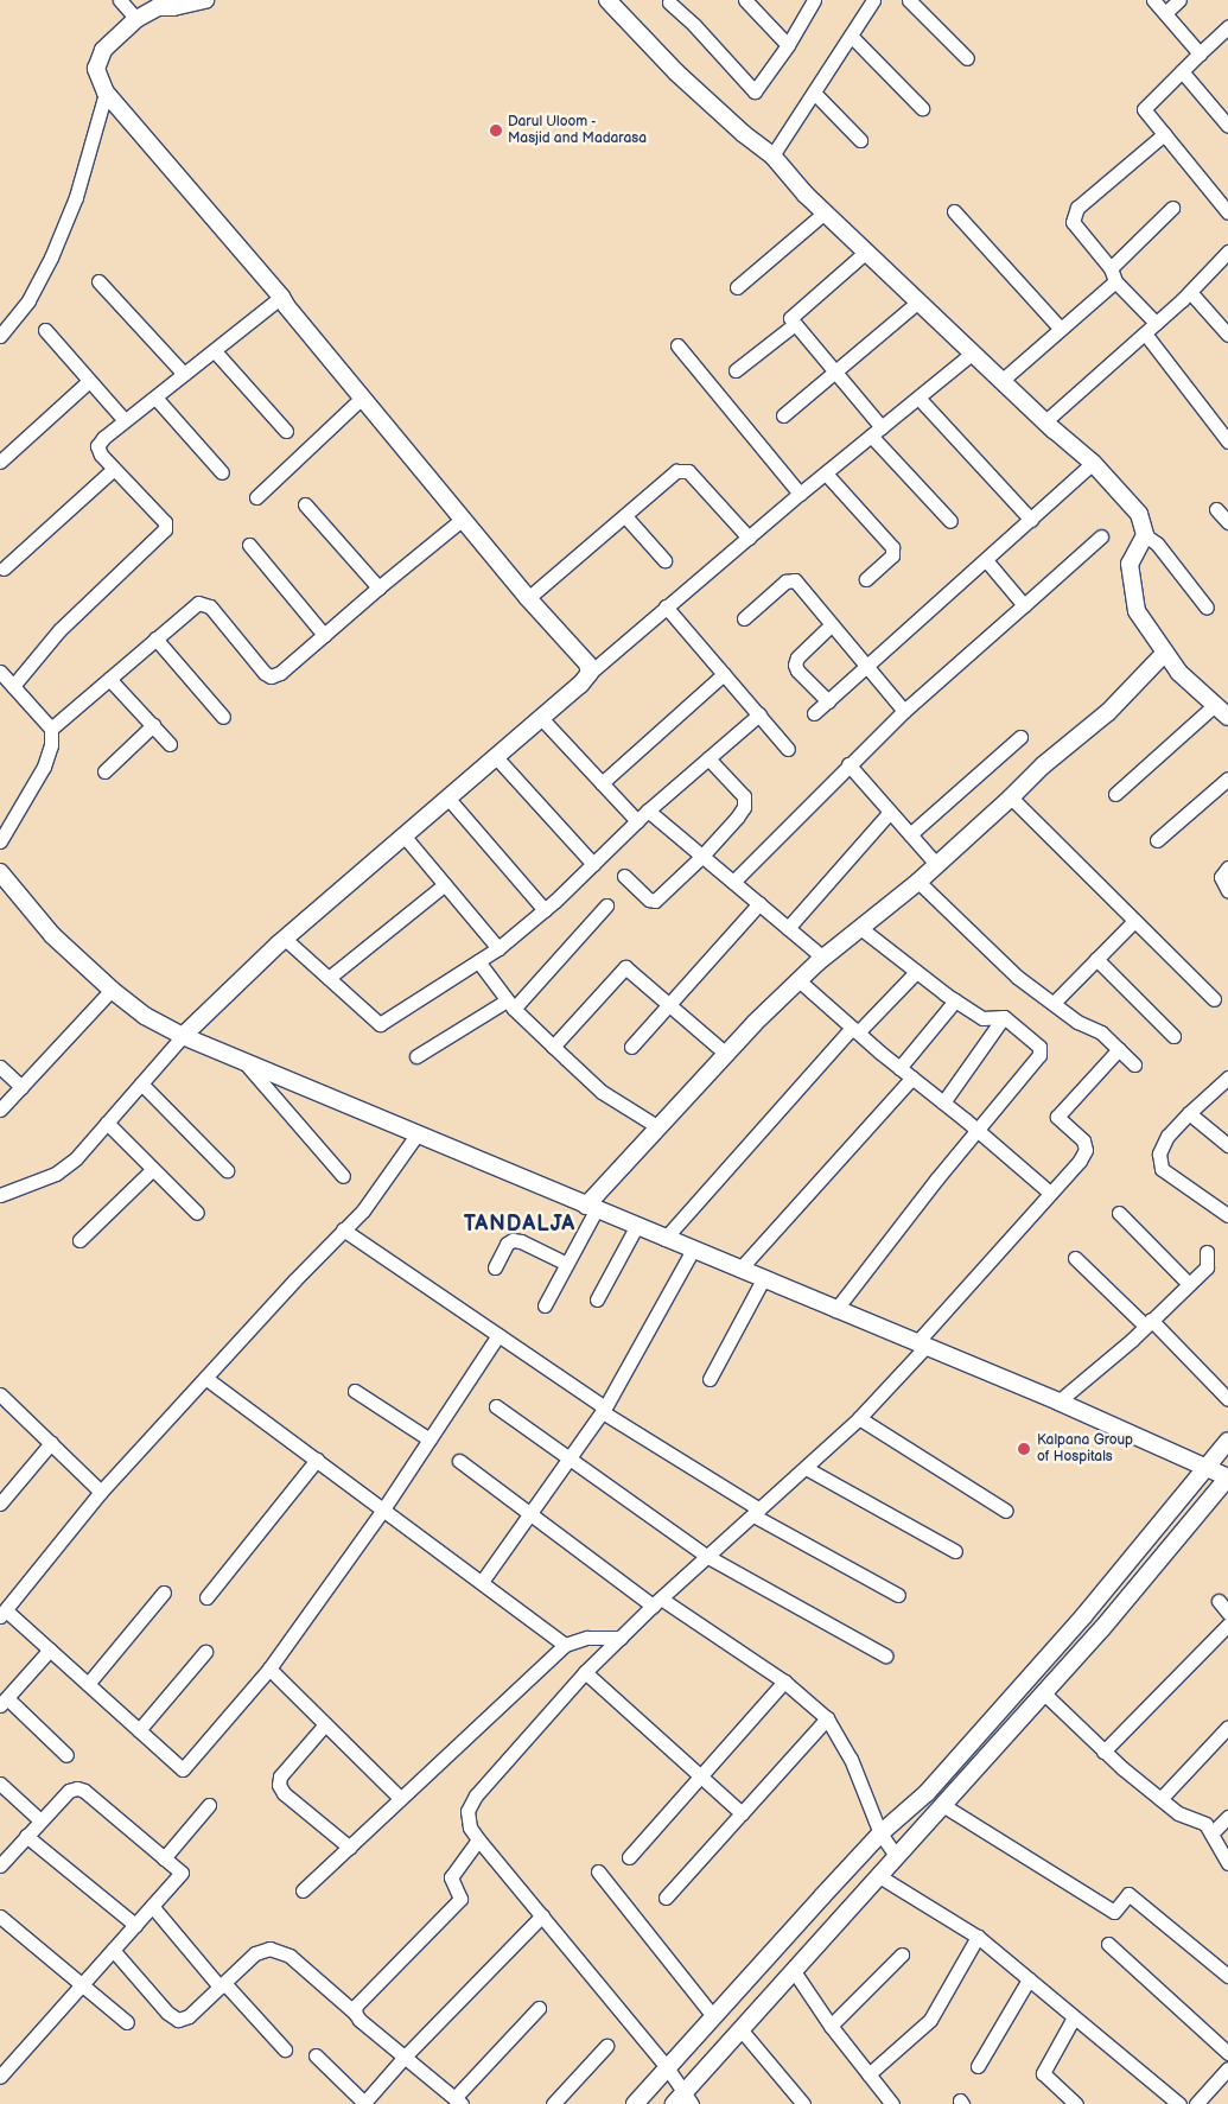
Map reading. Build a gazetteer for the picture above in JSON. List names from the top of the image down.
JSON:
{
  "districts": ["TANDALJA"],
  "places": ["Darul Uloom - Masjid and Madarasa", "Kalpana Group of Hospitals"]
}
